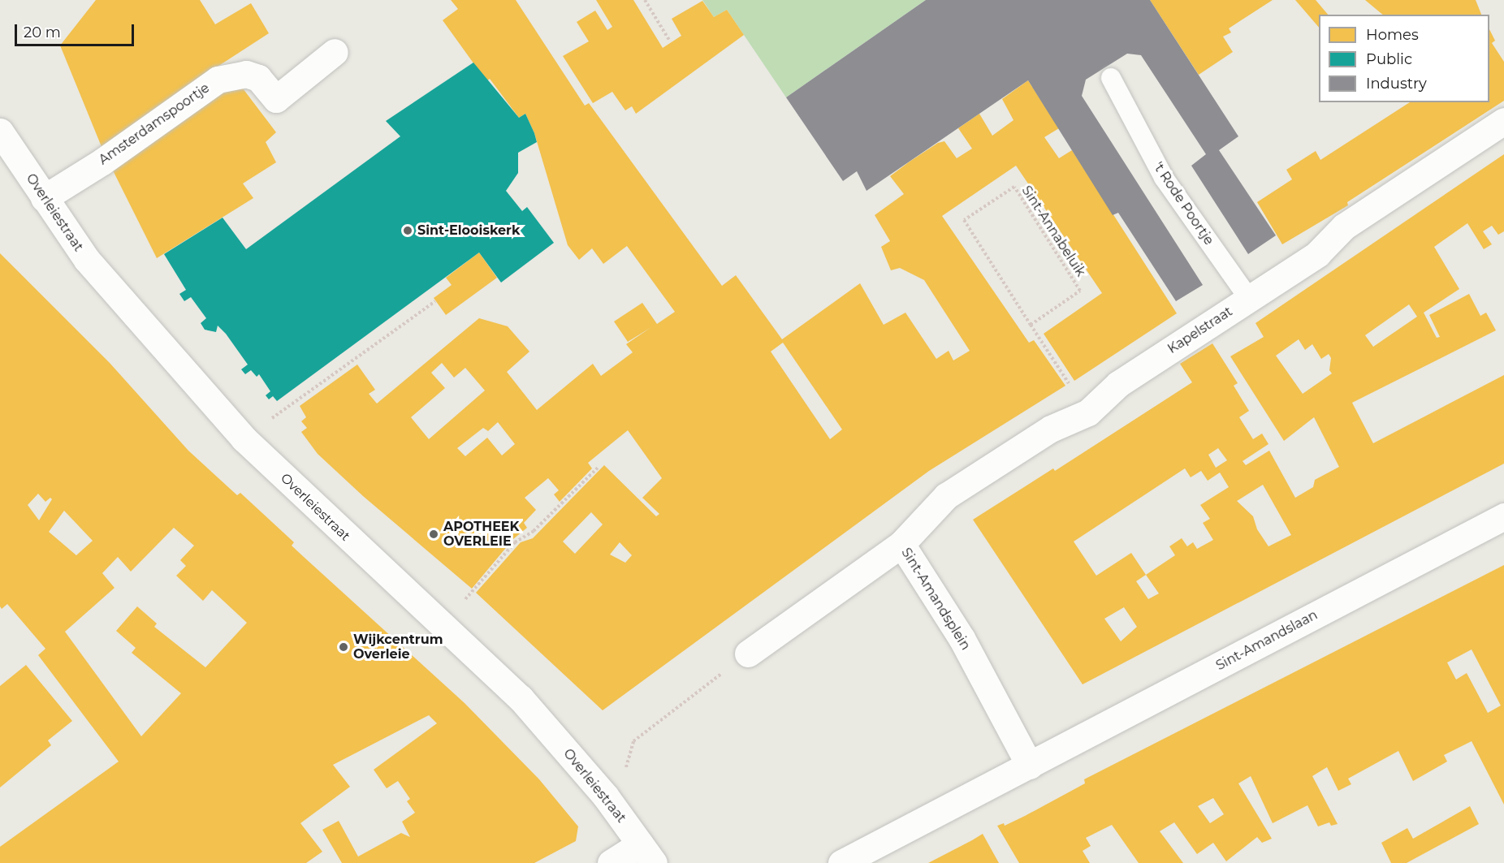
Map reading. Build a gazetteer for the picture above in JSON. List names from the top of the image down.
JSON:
{
  "streets": {
    "street": [
      "Amsterdamspoortje",
      "Overleiestraat",
      "Kapelstraat",
      "Sint-Amandsplein",
      "Sint-Amandslaan"
    ],
    "lane": ["'t Rode Poortje"],
    "path": ["Sint-Annabeluik"]
  },
  "crossings": [
    ["Amsterdamspoortje", "Overleiestraat"],
    ["'t Rode Poortje", "Kapelstraat"],
    ["Sint-Annabeluik", "Kapelstraat"],
    ["Kapelstraat", "Sint-Amandsplein"],
    ["Sint-Amandsplein", "Sint-Amandslaan"]
  ],
  "places": ["Sint-Elooiskerk", "APOTHEEK OVERLEIE", "Wijkcentrum Overleie"],
  "legend": ["Homes", "Public", "Industry"],
  "scale_bar": "20 m"
}
